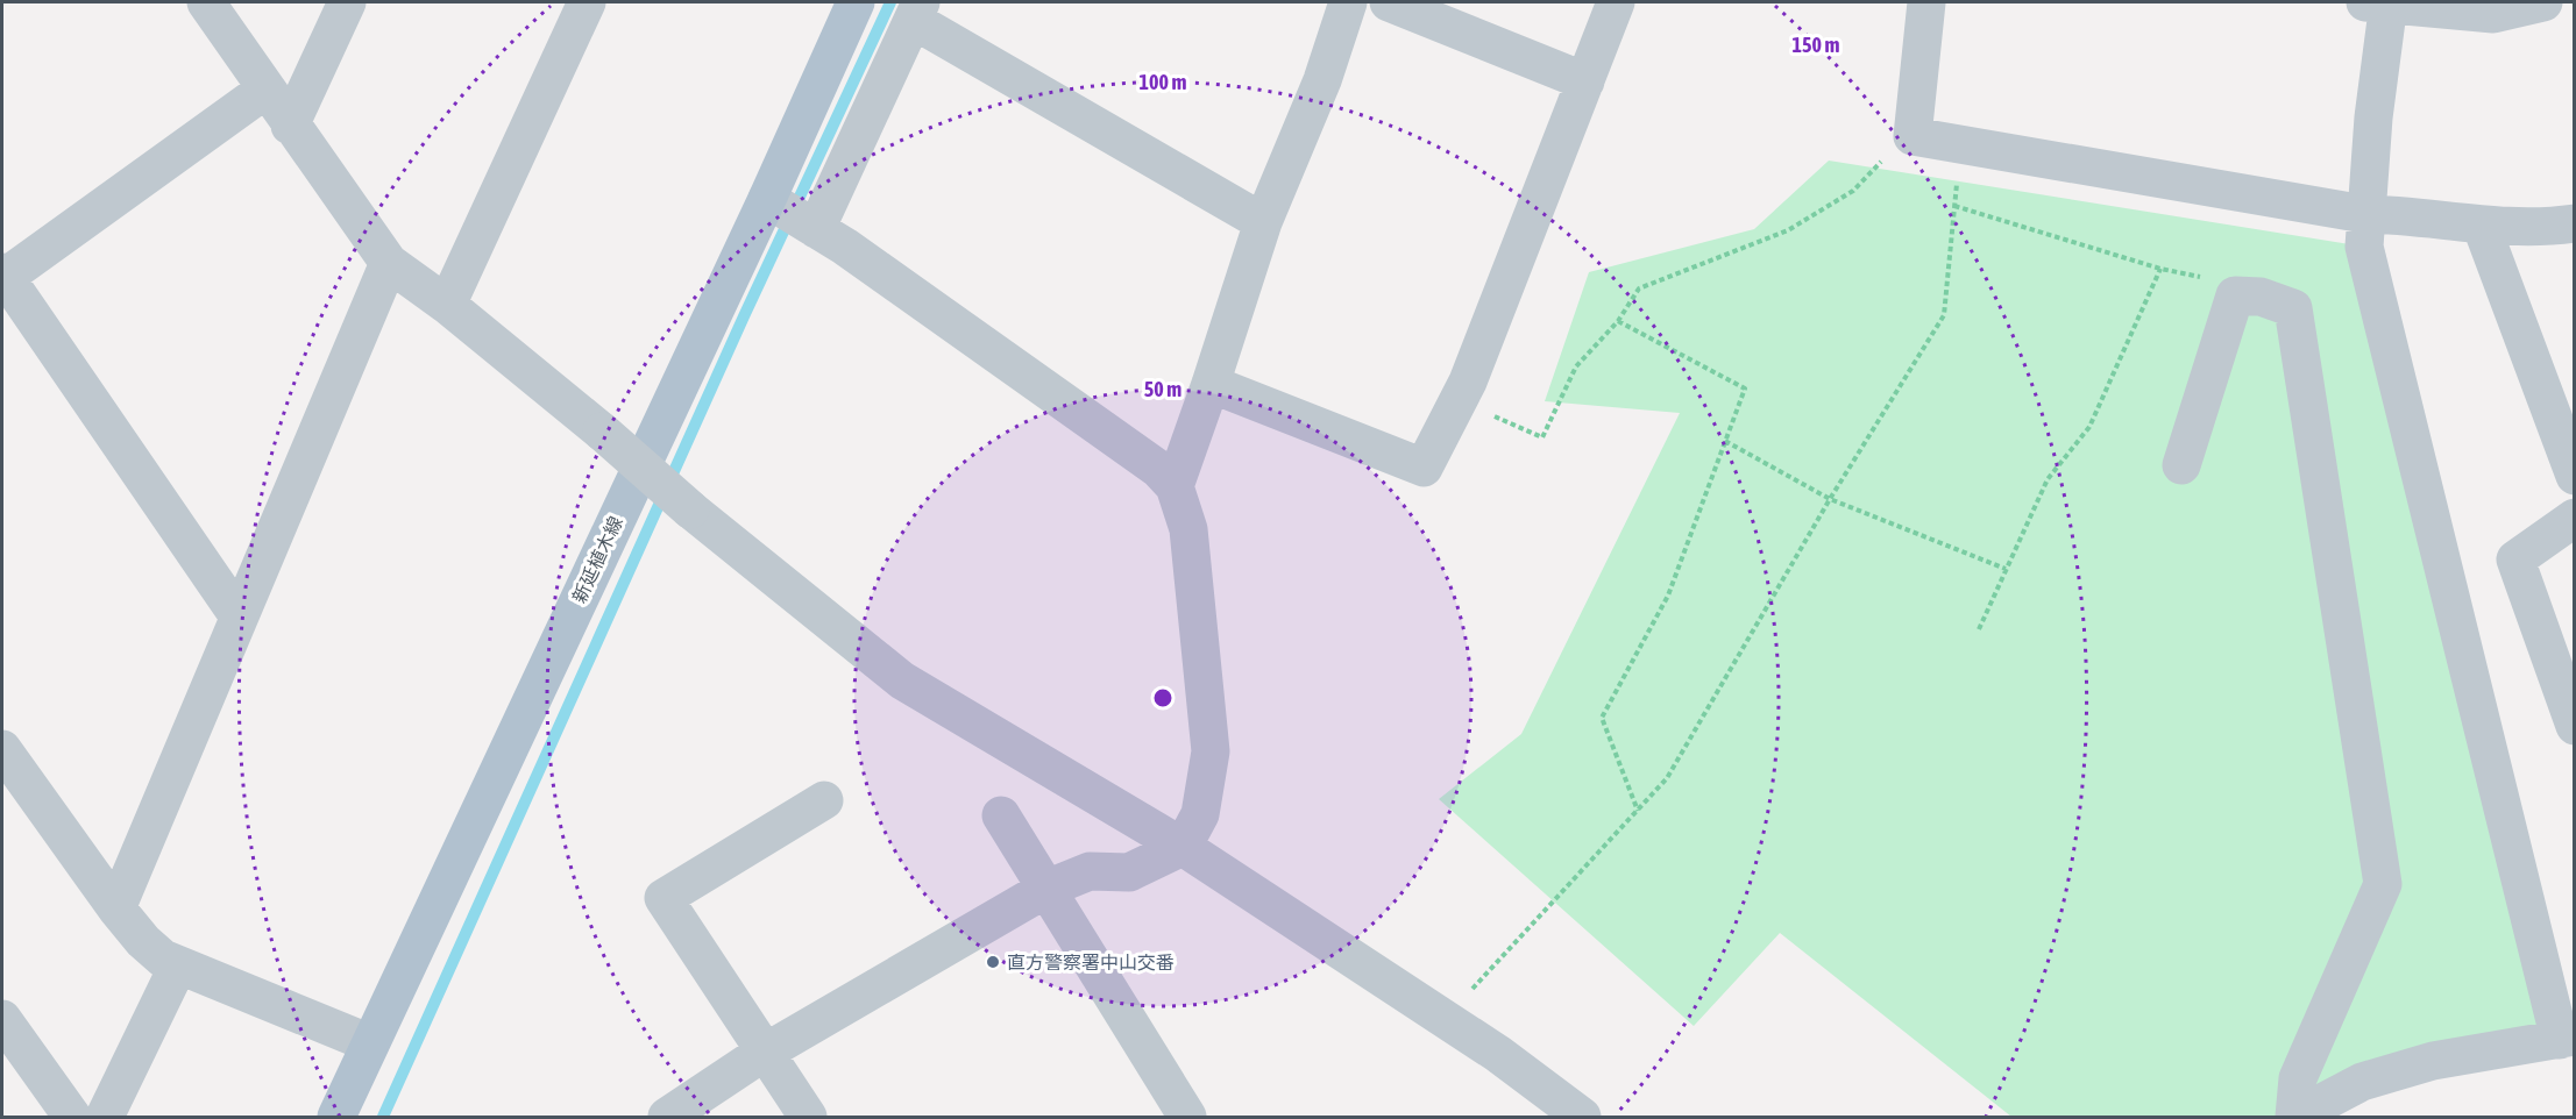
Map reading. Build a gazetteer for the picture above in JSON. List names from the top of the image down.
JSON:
{
  "streets": {
    "main road": ["新延植木線"]
  },
  "places": ["直方警察署中山交番"],
  "rings": ["150 m", "100 m", "50 m"]
}
